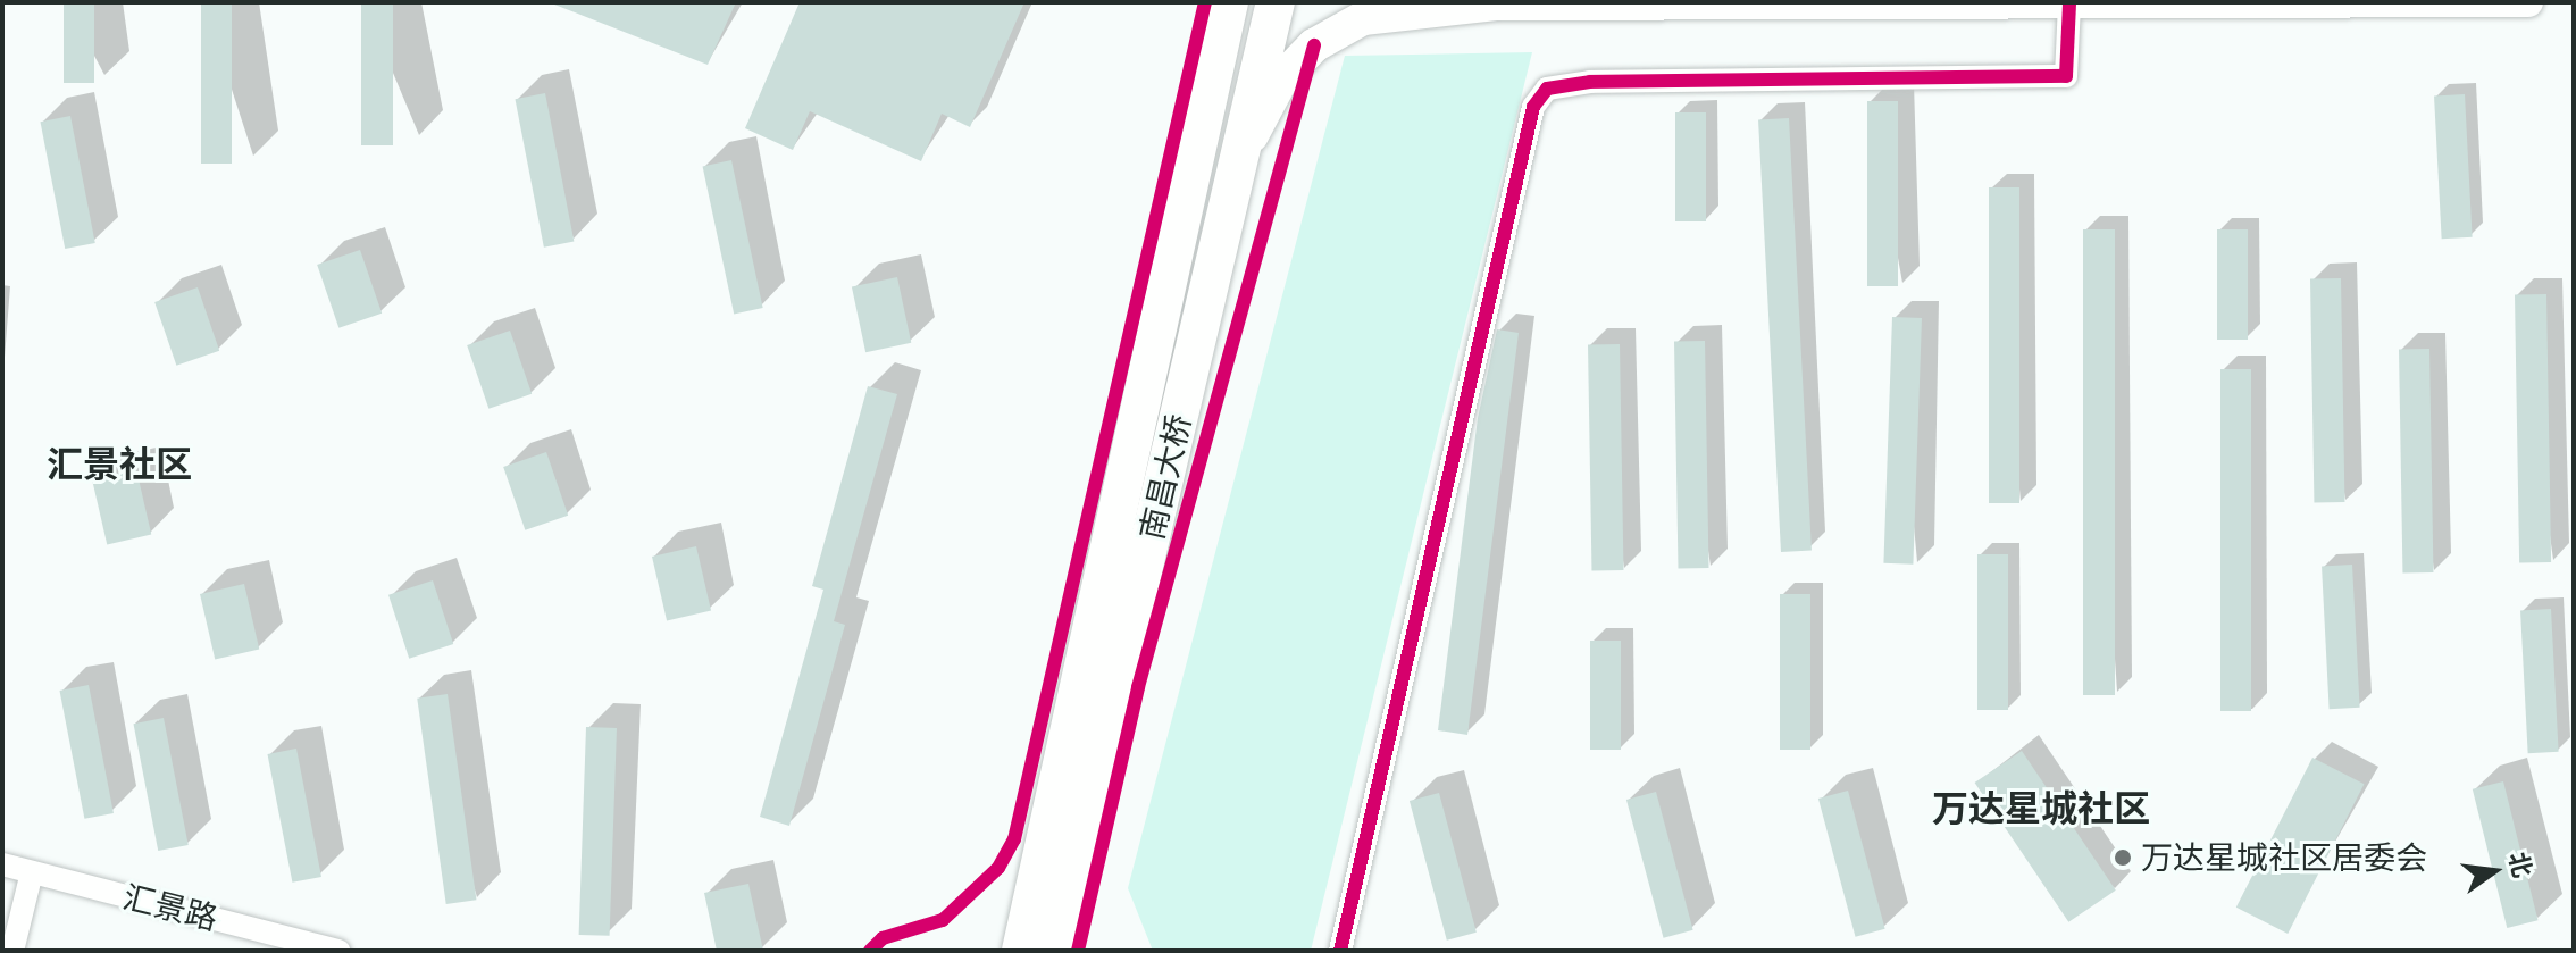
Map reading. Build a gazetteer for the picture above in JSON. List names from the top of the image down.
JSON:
{
  "streets": {
    "highway": ["南昌大桥"],
    "street": ["汇景路"]
  },
  "districts": ["汇景社区", "万达星城社区"],
  "places": ["万达星城社区居委会"],
  "north": "right"
}
